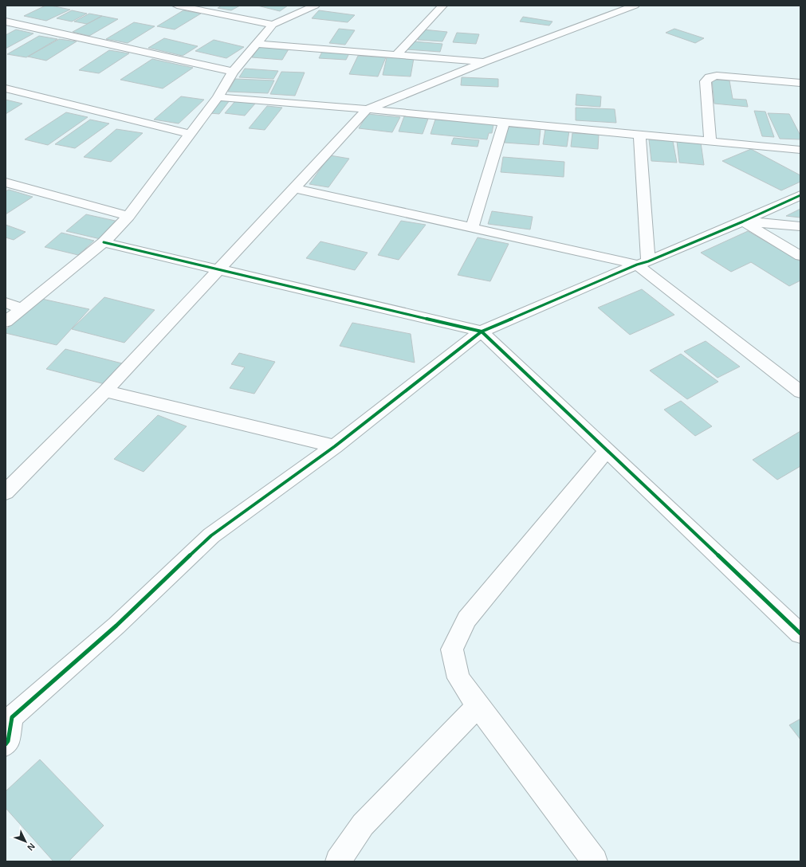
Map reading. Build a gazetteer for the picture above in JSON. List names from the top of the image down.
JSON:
{
  "north": "bottom right"
}
